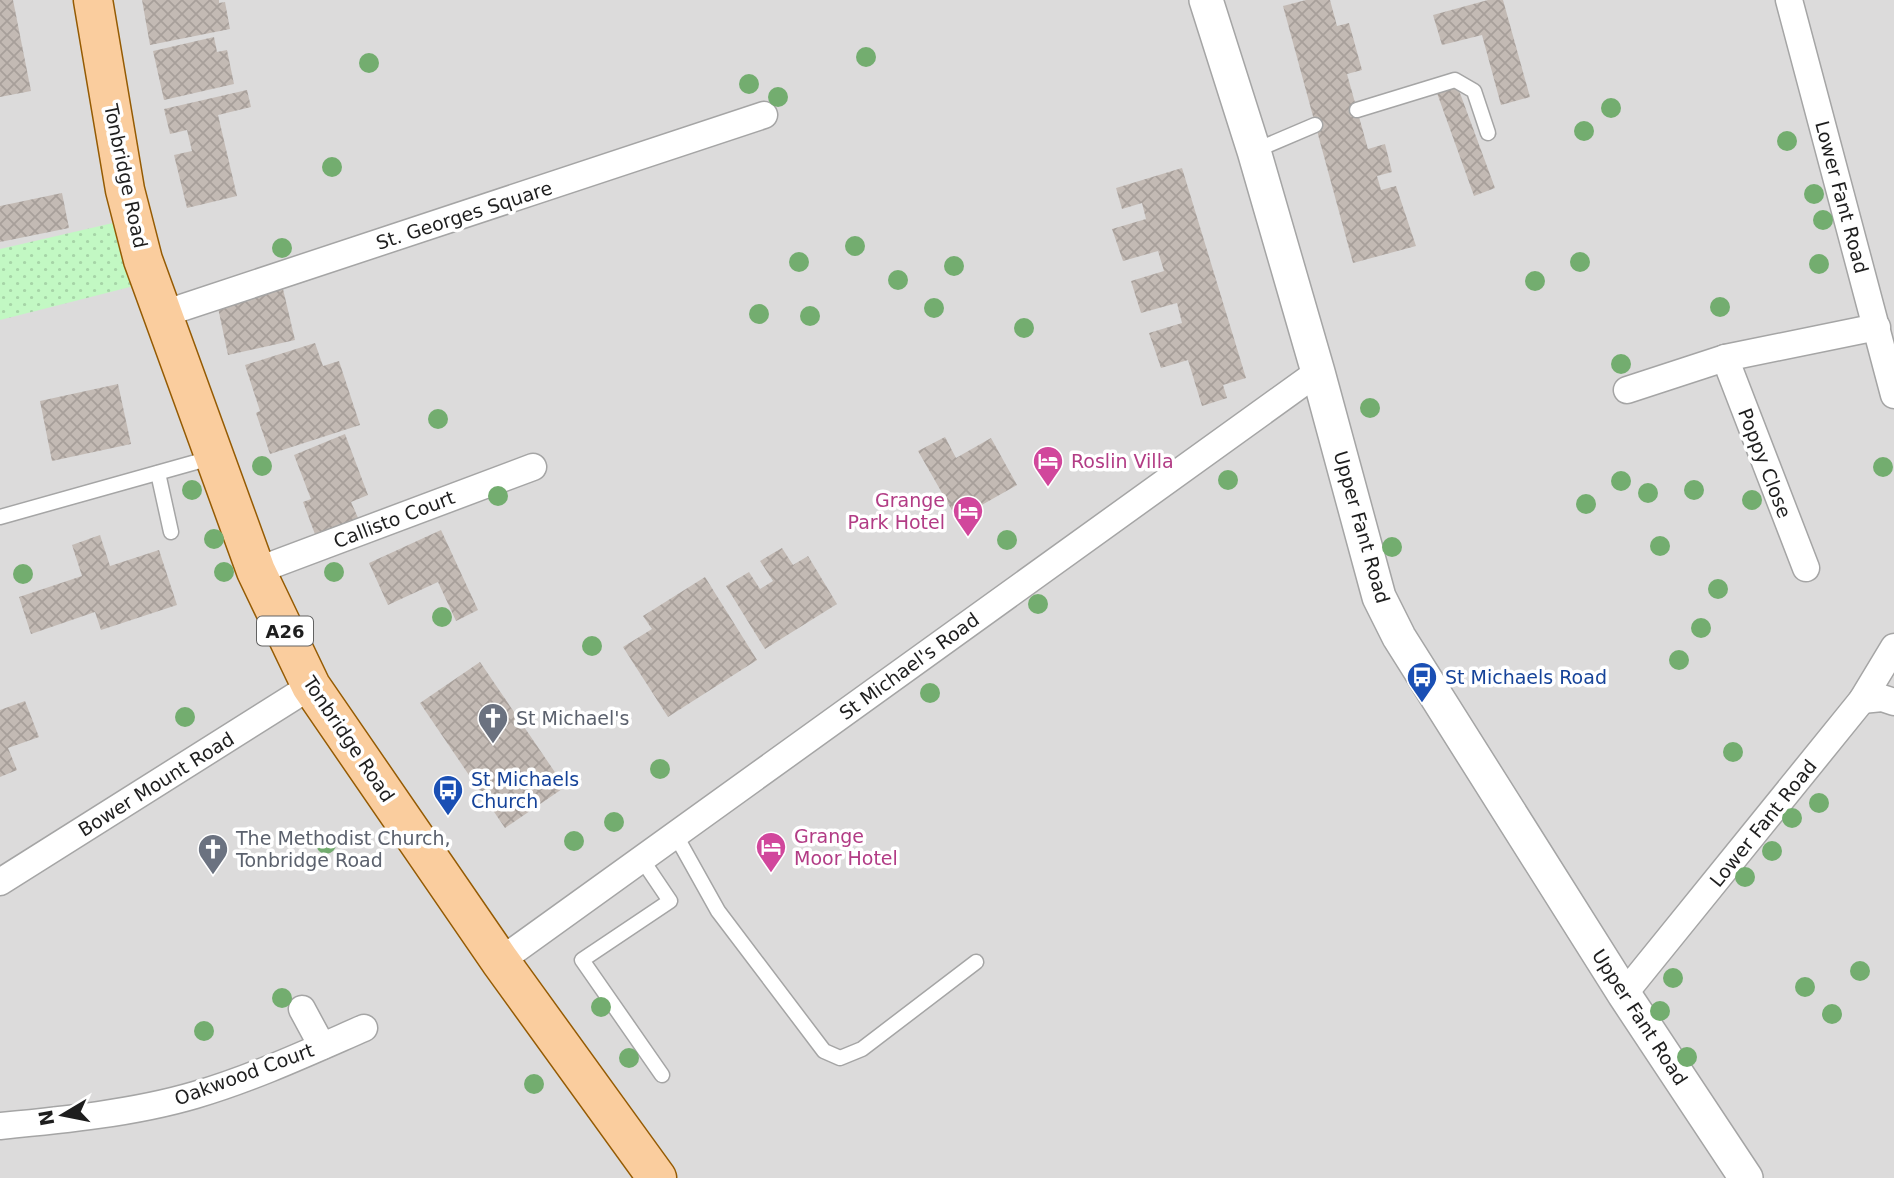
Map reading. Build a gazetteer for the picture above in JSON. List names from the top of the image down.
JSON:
{
  "streets": {
    "main road": ["Tonbridge Road", "A26"],
    "street": [
      "Lower Fant Road",
      "St. Georges Square",
      "Poppy Close",
      "Callisto Court",
      "Upper Fant Road",
      "St Michael's Road",
      "Bower Mount Road",
      "Oakwood Court"
    ]
  },
  "crossings": [
    ["Tonbridge Road", "St. Georges Square"],
    ["Tonbridge Road", "Callisto Court"],
    ["Tonbridge Road", "St Michael's Road"],
    ["Tonbridge Road", "Bower Mount Road"],
    ["Lower Fant Road", "Upper Fant Road"],
    ["Upper Fant Road", "St Michael's Road"]
  ],
  "places": {
    "hotel": ["Roslin Villa", "Grange Park Hotel", "Grange Moor Hotel"],
    "bus stop": ["St Michaels Road", "St Michaels Church"],
    "church": ["St Michael's", "The Methodist Church, Tonbridge Road"]
  },
  "north": "left"
}
